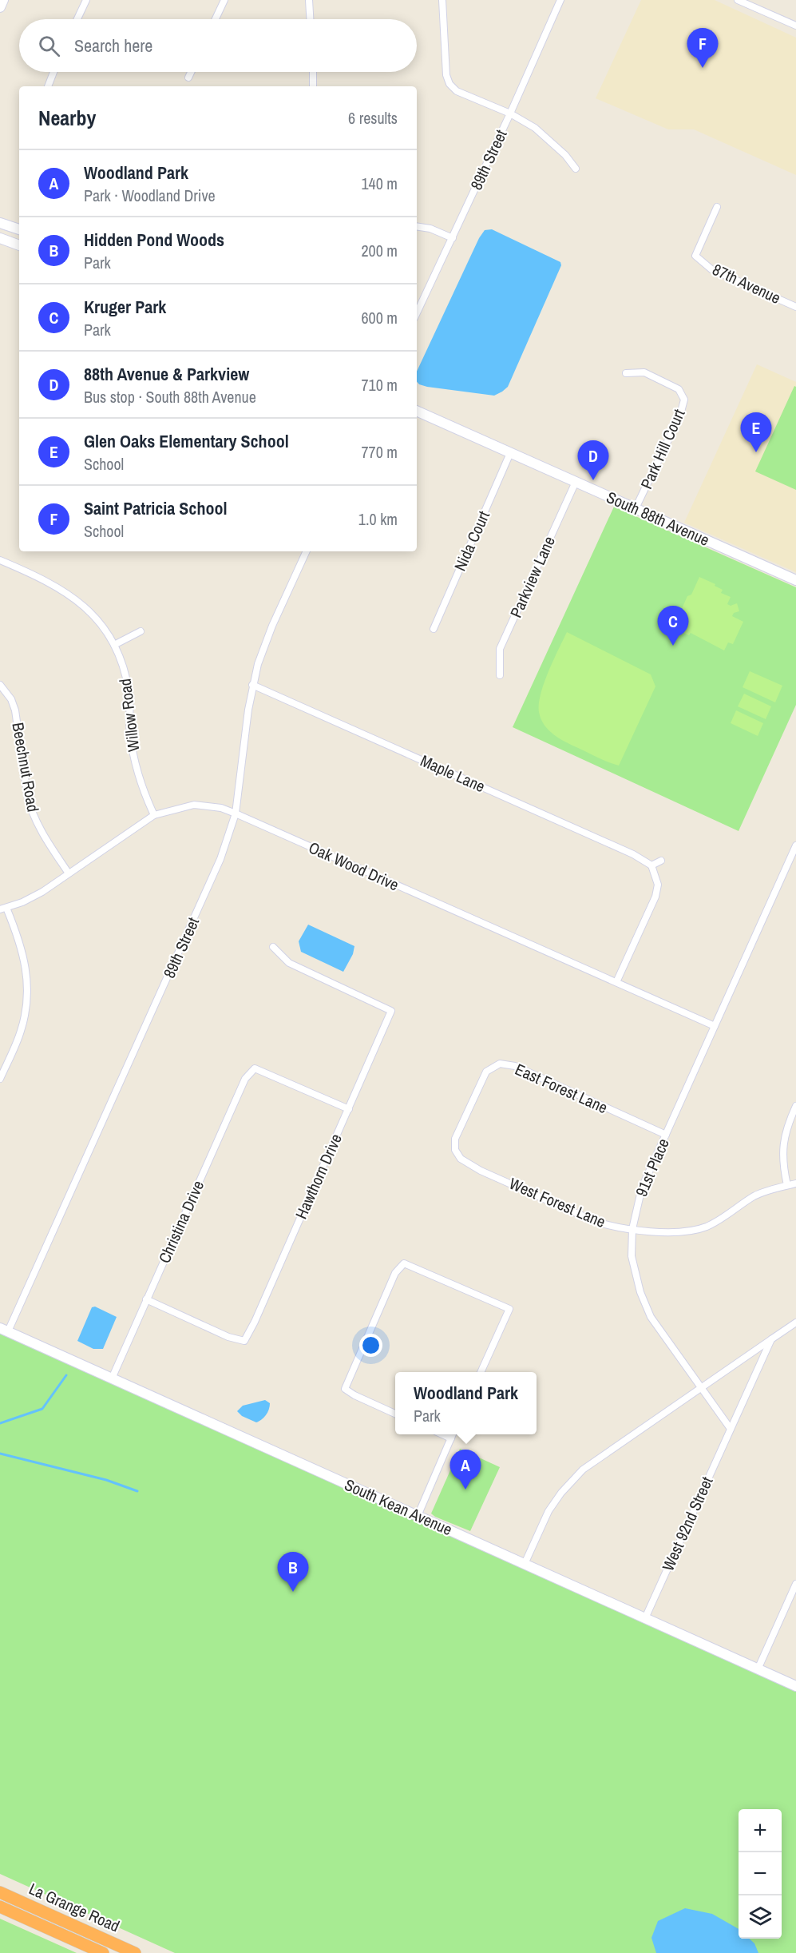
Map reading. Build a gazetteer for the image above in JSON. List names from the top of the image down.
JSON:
{
  "streets": {
    "highway": ["La Grange Road"],
    "street": [
      "89th Street",
      "87th Avenue",
      "Park Hill Court",
      "South 88th Avenue",
      "Nida Court",
      "Parkview Lane",
      "Willow Road",
      "Beechnut Road",
      "Maple Lane",
      "Oak Wood Drive",
      "East Forest Lane",
      "91st Place",
      "Hawthorn Drive",
      "West Forest Lane",
      "Christina Drive",
      "South Kean Avenue",
      "West 92nd Street"
    ]
  },
  "crossings": [
    ["89th Street", "Maple Lane"],
    ["89th Street", "Oak Wood Drive"],
    ["89th Street", "South Kean Avenue"],
    ["Park Hill Court", "South 88th Avenue"],
    ["South 88th Avenue", "Nida Court"],
    ["South 88th Avenue", "Parkview Lane"],
    ["Willow Road", "Oak Wood Drive"],
    ["Beechnut Road", "Oak Wood Drive"],
    ["Oak Wood Drive", "91st Place"],
    ["East Forest Lane", "91st Place"],
    ["East Forest Lane", "West Forest Lane"],
    ["91st Place", "West Forest Lane"],
    ["Hawthorn Drive", "Christina Drive"],
    ["Christina Drive", "South Kean Avenue"],
    ["South Kean Avenue", "West 92nd Street"]
  ],
  "page": {
    "search": "Search here",
    "pins": [
      "F",
      "E",
      "D",
      "C",
      "A",
      "B"
    ],
    "heading": ["Nearby", "6 results"],
    "list": [
      {
        "mark": "A",
        "name": "Woodland Park",
        "note": "Park · Woodland Drive",
        "value": "140 m"
      },
      {
        "mark": "B",
        "name": "Hidden Pond Woods",
        "note": "Park",
        "value": "200 m"
      },
      {
        "mark": "C",
        "name": "Kruger Park",
        "note": "Park",
        "value": "600 m"
      },
      {
        "mark": "D",
        "name": "88th Avenue & Parkview",
        "note": "Bus stop · South 88th Avenue",
        "value": "710 m"
      },
      {
        "mark": "E",
        "name": "Glen Oaks Elementary School",
        "note": "School",
        "value": "770 m"
      },
      {
        "mark": "F",
        "name": "Saint Patricia School",
        "note": "School",
        "value": "1.0 km"
      }
    ],
    "popup": ["Woodland Park", "Park"],
    "map_buttons": ["+", "−"]
  }
}
